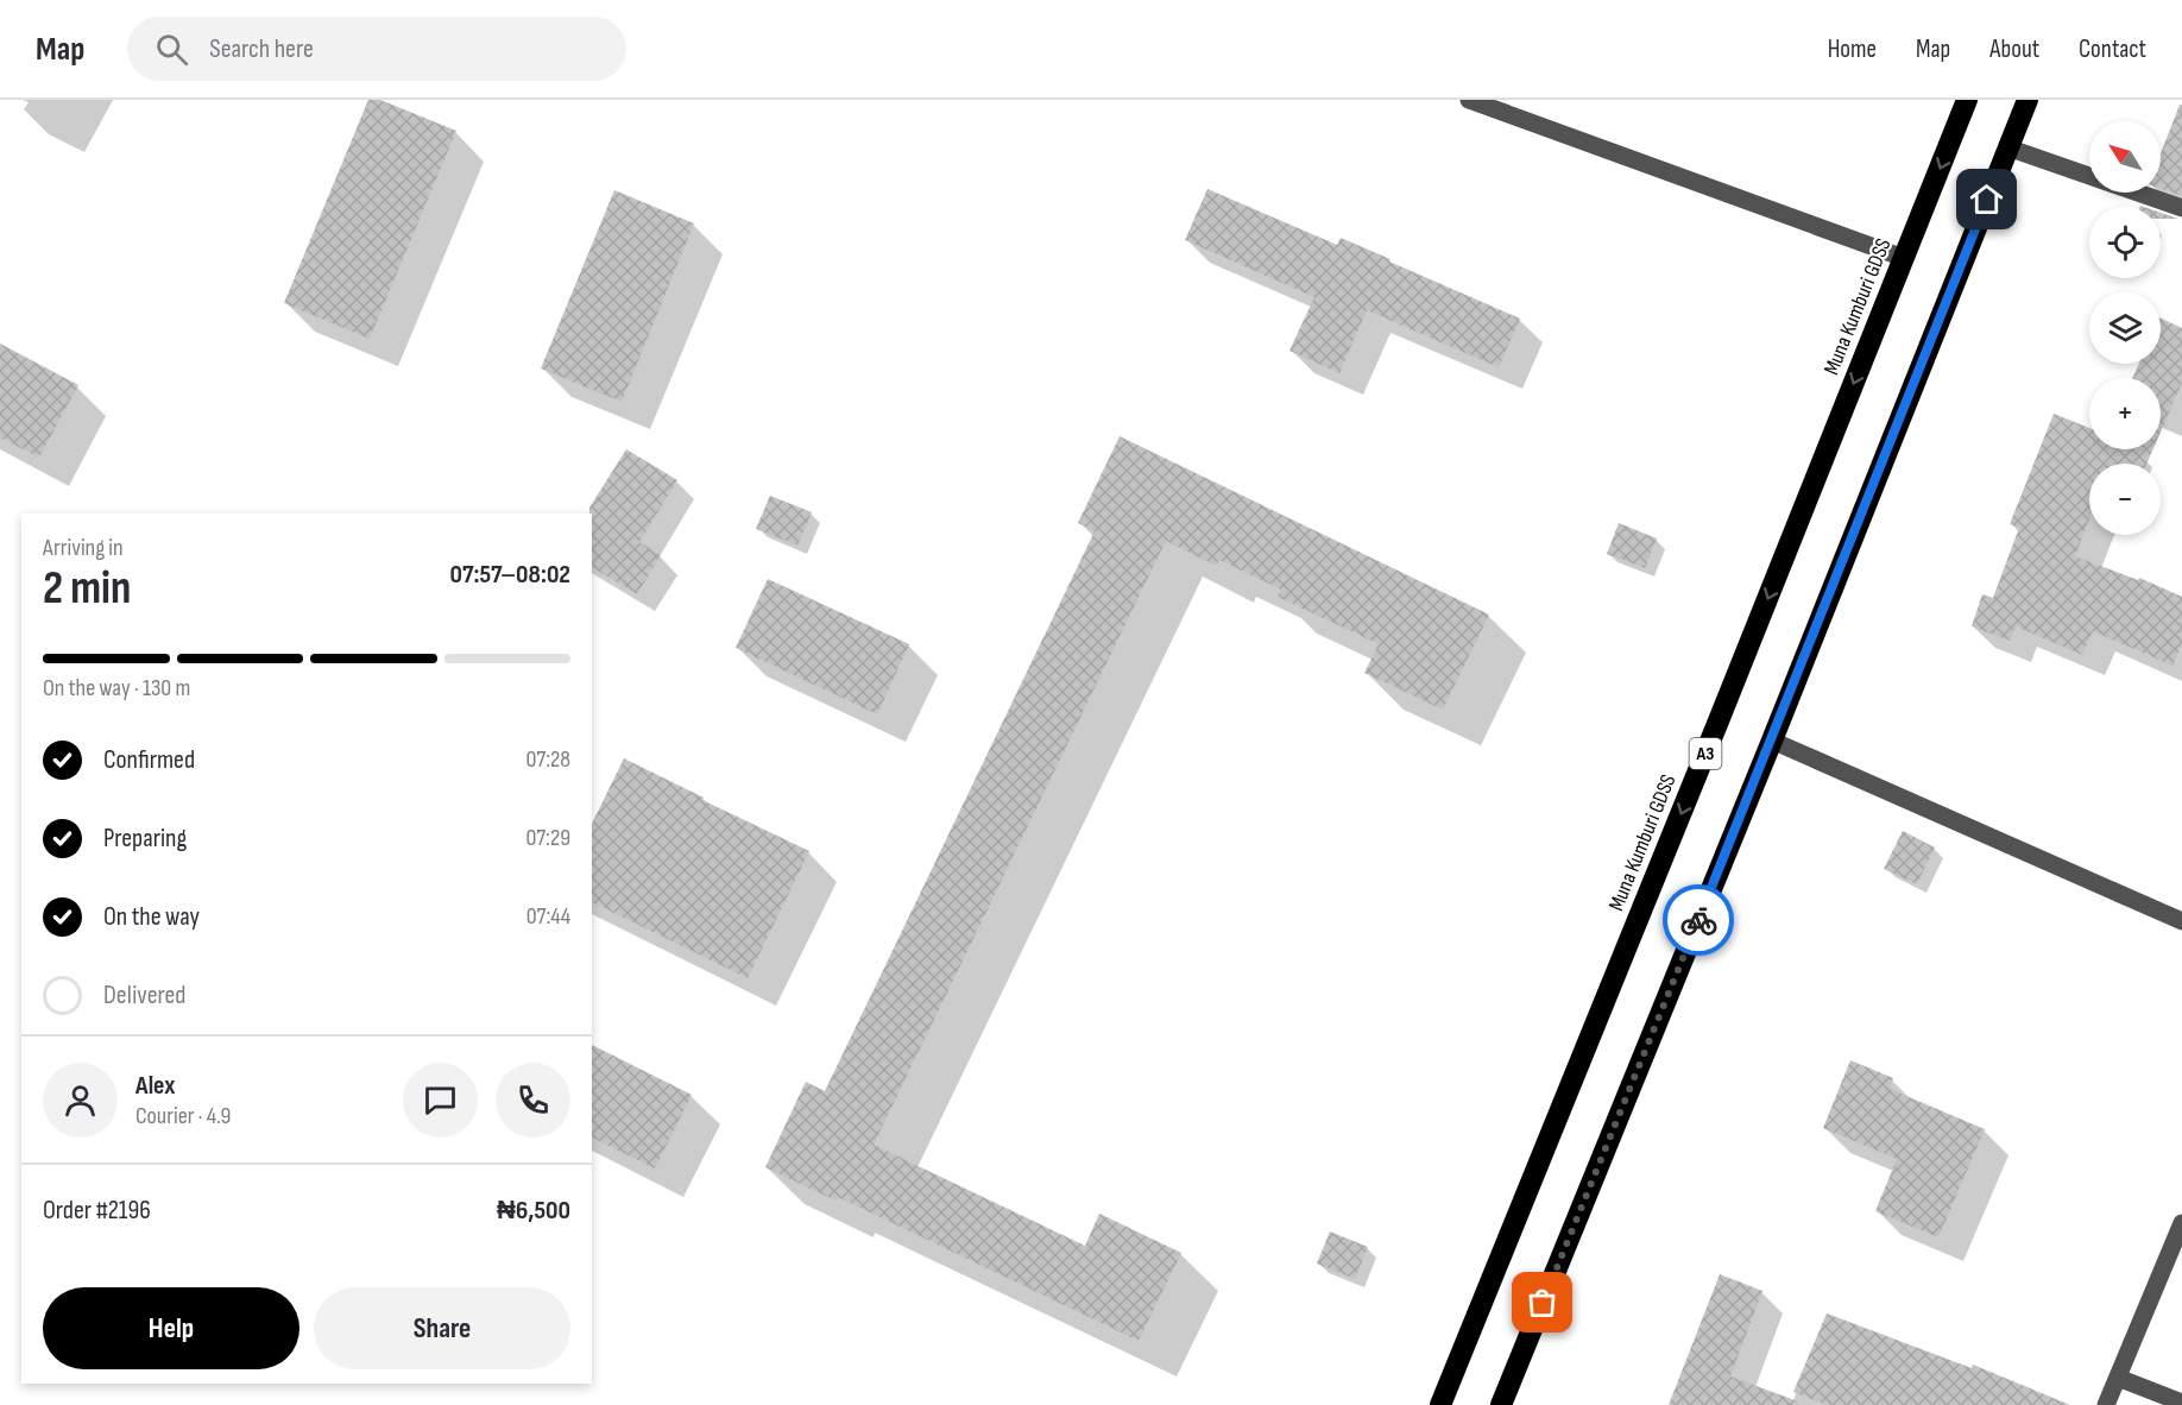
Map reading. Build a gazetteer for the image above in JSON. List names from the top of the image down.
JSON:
{
  "streets": {
    "highway": ["Muna Kumburi GDSS", "A3"]
  },
  "north": "top left",
  "page": {
    "header": "Map",
    "search": "Search here",
    "nav": [
      "Home",
      "Map",
      "About",
      "Contact"
    ],
    "map_buttons": ["+", "−"],
    "heading": ["2 min", "Arriving in", "07:57–08:02"],
    "panel": [
      "Alex",
      "Courier · 4.9",
      "Order #2196",
      "₦6,500"
    ],
    "bar": "On the way · 130 m",
    "list": [
      ["Confirmed", "07:28"],
      ["Preparing", "07:29"],
      ["On the way", "07:44"],
      "Delivered"
    ],
    "buttons": ["Help", "Share"]
  }
}
